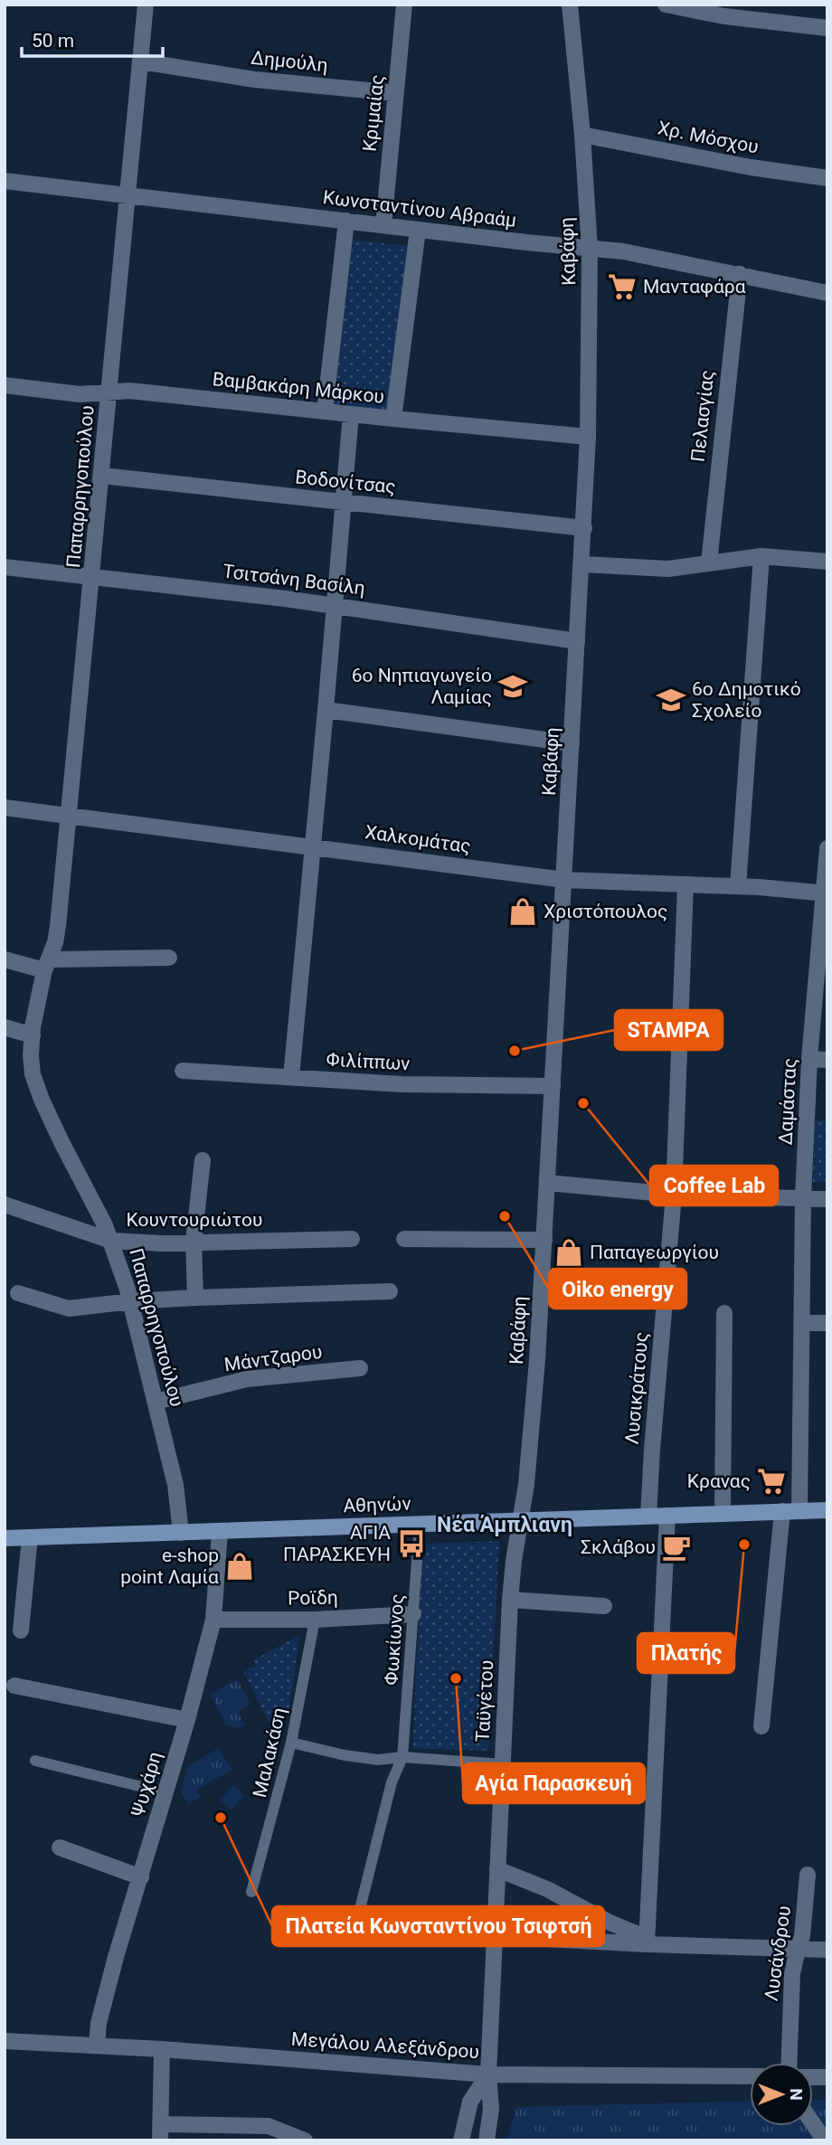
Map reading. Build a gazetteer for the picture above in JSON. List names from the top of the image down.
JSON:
{
  "streets": {
    "main road": ["Αθηνών"],
    "street": [
      "Δημούλη",
      "Κριμαίας",
      "Χρ. Μόσχου",
      "Κωνσταντίνου Αβραάμ",
      "Καβάφη",
      "Βαμβακάρη Μάρκου",
      "Πελασγίας",
      "Βοδονίτσας",
      "Παπαρρηγοπούλου",
      "Τσιτσάνη Βασίλη",
      "Χαλκομάτας",
      "Φιλίππων",
      "Δαμάστας",
      "Κουντουριώτου",
      "Μάντζαρου",
      "Λυσικράτους",
      "Ροϊδη",
      "Φωκίωνος",
      "Ταϋγέτου",
      "Μαλακάση",
      "Ψυχάρη",
      "Λυσάνδρου",
      "Μεγάλου Αλεξάνδρου"
    ]
  },
  "crossings": [
    ["Δημούλη", "Κριμαίας"],
    ["Δημούλη", "Παπαρρηγοπούλου"],
    ["Κριμαίας", "Κωνσταντίνου Αβραάμ"],
    ["Χρ. Μόσχου", "Καβάφη"],
    ["Κωνσταντίνου Αβραάμ", "Καβάφη"],
    ["Κωνσταντίνου Αβραάμ", "Πελασγίας"],
    ["Κωνσταντίνου Αβραάμ", "Παπαρρηγοπούλου"],
    ["Καβάφη", "Βαμβακάρη Μάρκου"],
    ["Καβάφη", "Βοδονίτσας"],
    ["Καβάφη", "Τσιτσάνη Βασίλη"],
    ["Καβάφη", "Χαλκομάτας"],
    ["Καβάφη", "Φιλίππων"],
    ["Καβάφη", "Αθηνών"],
    ["Καβάφη", "Ταϋγέτου"],
    ["Βαμβακάρη Μάρκου", "Παπαρρηγοπούλου"],
    ["Βοδονίτσας", "Παπαρρηγοπούλου"],
    ["Παπαρρηγοπούλου", "Τσιτσάνη Βασίλη"],
    ["Παπαρρηγοπούλου", "Χαλκομάτας"],
    ["Παπαρρηγοπούλου", "Κουντουριώτου"],
    ["Παπαρρηγοπούλου", "Μάντζαρου"],
    ["Παπαρρηγοπούλου", "Αθηνών"],
    ["Χαλκομάτας", "Δαμάστας"],
    ["Χαλκομάτας", "Λυσικράτους"],
    ["Δαμάστας", "Αθηνών"],
    ["Λυσικράτους", "Αθηνών"],
    ["Αθηνών", "Φωκίωνος"],
    ["Αθηνών", "Ταϋγέτου"],
    ["Αθηνών", "Ψυχάρη"],
    ["Ροϊδη", "Φωκίωνος"],
    ["Ροϊδη", "Μαλακάση"],
    ["Ροϊδη", "Ψυχάρη"],
    ["Ταϋγέτου", "Μεγάλου Αλεξάνδρου"],
    ["Ψυχάρη", "Μεγάλου Αλεξάνδρου"]
  ],
  "districts": ["Νέα Άμπλιανη"],
  "places": {
    "supermarket": ["Μανταφάρα", "Κρανας"],
    "school or university": ["6ο Νηπιαγωγείο Λαμίας", "6ο Δημοτικό Σχολείο"],
    "shop": ["Χριστόπουλος", "Παπαγεωργίου", "e-shop point Λαμία"],
    "other": [
      "STAMPA",
      "Coffee Lab",
      "Oiko energy",
      "Πλατής",
      "Αγία Παρασκευή",
      "Πλατεία Κωνσταντίνου Τσιφτσή"
    ],
    "bus stop": ["ΑΓΙΑ ΠΑΡΑΣΚΕΥΗ"],
    "cafe": ["Σκλάβου"]
  },
  "scale_bar": "50 m",
  "north": "right"
}
